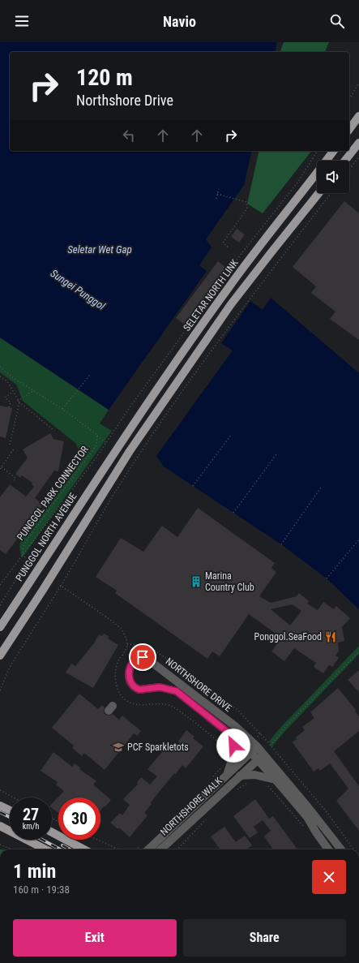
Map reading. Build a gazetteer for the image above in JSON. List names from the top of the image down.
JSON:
{
  "streets": {
    "main road": ["SELETAR NORTH LINK", "PUNGGOL NORTH AVENUE"],
    "street": ["NORTHSHORE DRIVE", "NORTHSHORE WALK"],
    "path": ["PUNGGOL PARK CONNECTOR"]
  },
  "crossings": [
    ["SELETAR NORTH LINK", "PUNGGOL NORTH AVENUE"],
    ["NORTHSHORE DRIVE", "NORTHSHORE WALK"]
  ],
  "water": ["Seletar Wet Gap", "Sungei Punggol"],
  "places": {
    "building": ["Marina Country Club"],
    "restaurant": ["Ponggol.SeaFood"],
    "school or university": ["PCF Sparkletots"]
  },
  "page": {
    "header": "Navio",
    "turn": ["120 m", "Northshore Drive"],
    "speed": "27 km/h",
    "limit": "30",
    "heading": ["1 min", "160 m · 19:38"],
    "buttons": ["Exit", "Share"]
  }
}
